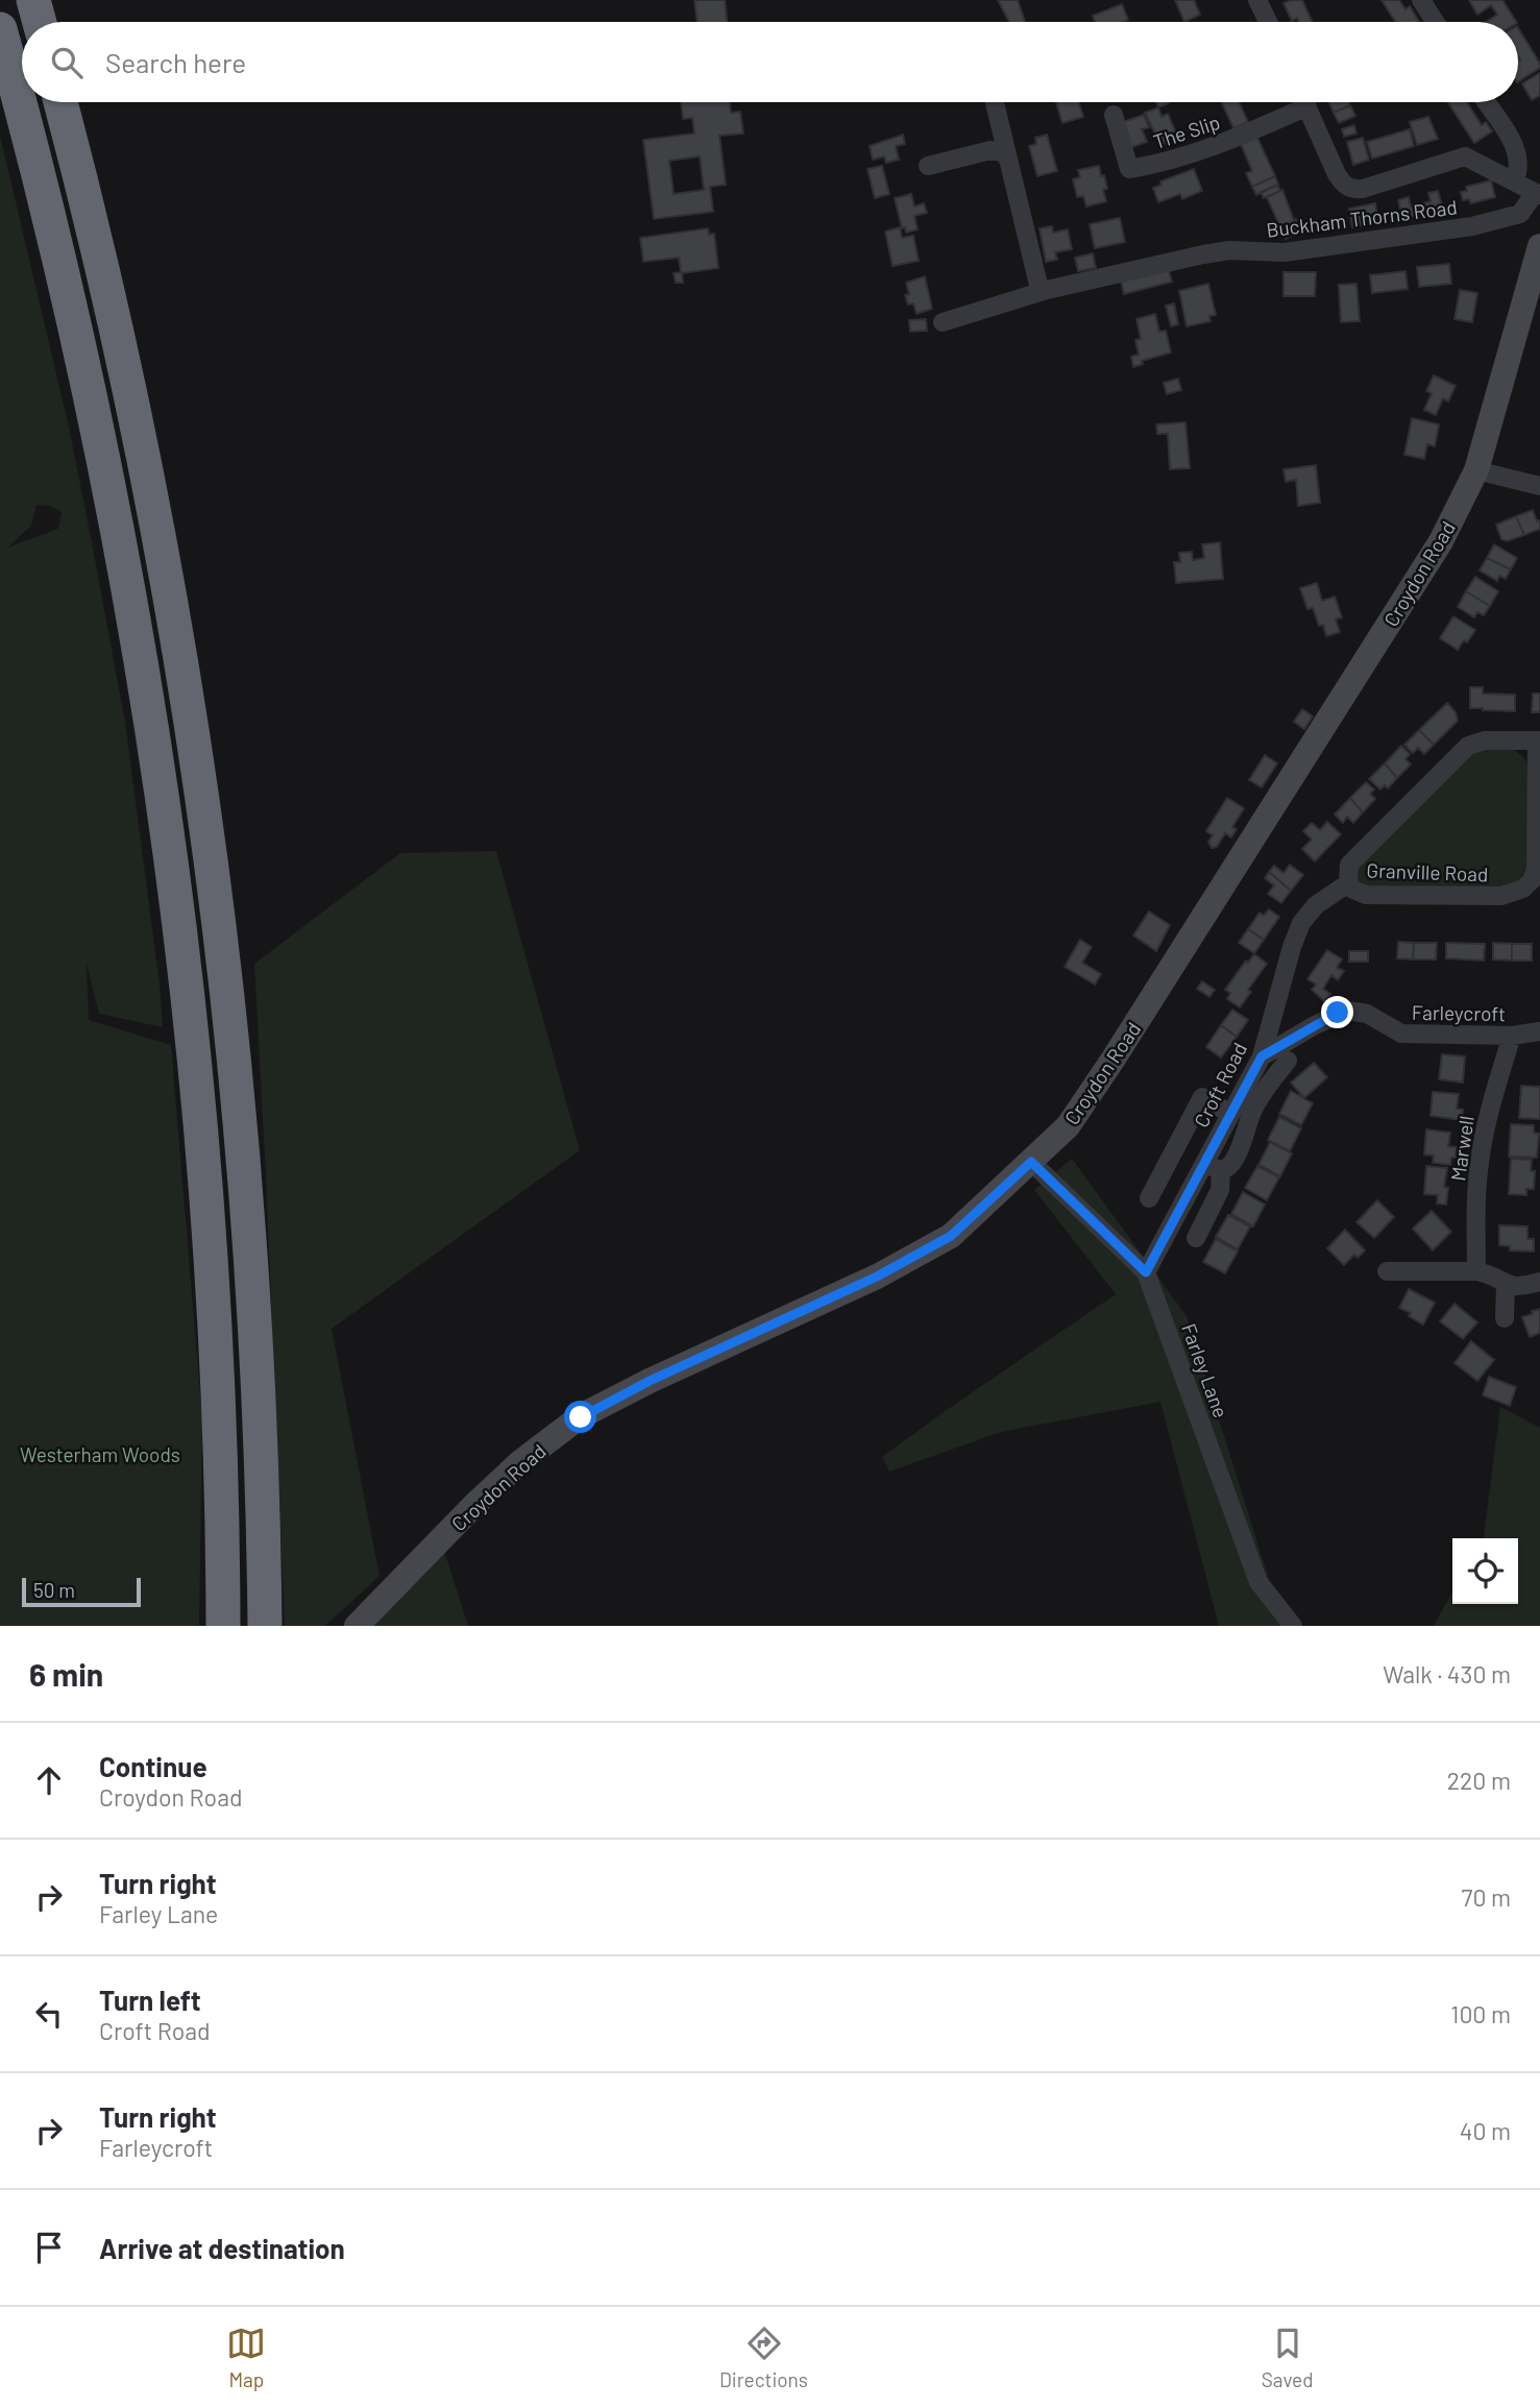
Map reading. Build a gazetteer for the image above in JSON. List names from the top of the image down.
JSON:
{
  "streets": {
    "main road": ["Croydon Road"],
    "street": [
      "The Slip",
      "Buckham Thorns Road",
      "Granville Road",
      "Farleycroft",
      "Croft Road",
      "Marwell",
      "Farley Lane"
    ]
  },
  "crossings": [
    ["Croydon Road", "Farley Lane"],
    ["Granville Road", "Croft Road"],
    ["Farleycroft", "Croft Road"],
    ["Farleycroft", "Marwell"],
    ["Croft Road", "Farley Lane"]
  ],
  "parks": ["Westerham Woods"],
  "scale_bar": "50 m",
  "page": {
    "search": "Search here",
    "scale": "50 m",
    "heading": ["6 min", "Walk · 430 m"],
    "list": [
      ["Continue", "Croydon Road", "220 m"],
      ["Turn right", "Farley Lane", "70 m"],
      ["Turn left", "Croft Road", "100 m"],
      ["Turn right", "Farleycroft", "40 m"],
      "Arrive at destination"
    ],
    "nav": ["Map", "Directions", "Saved"]
  }
}
